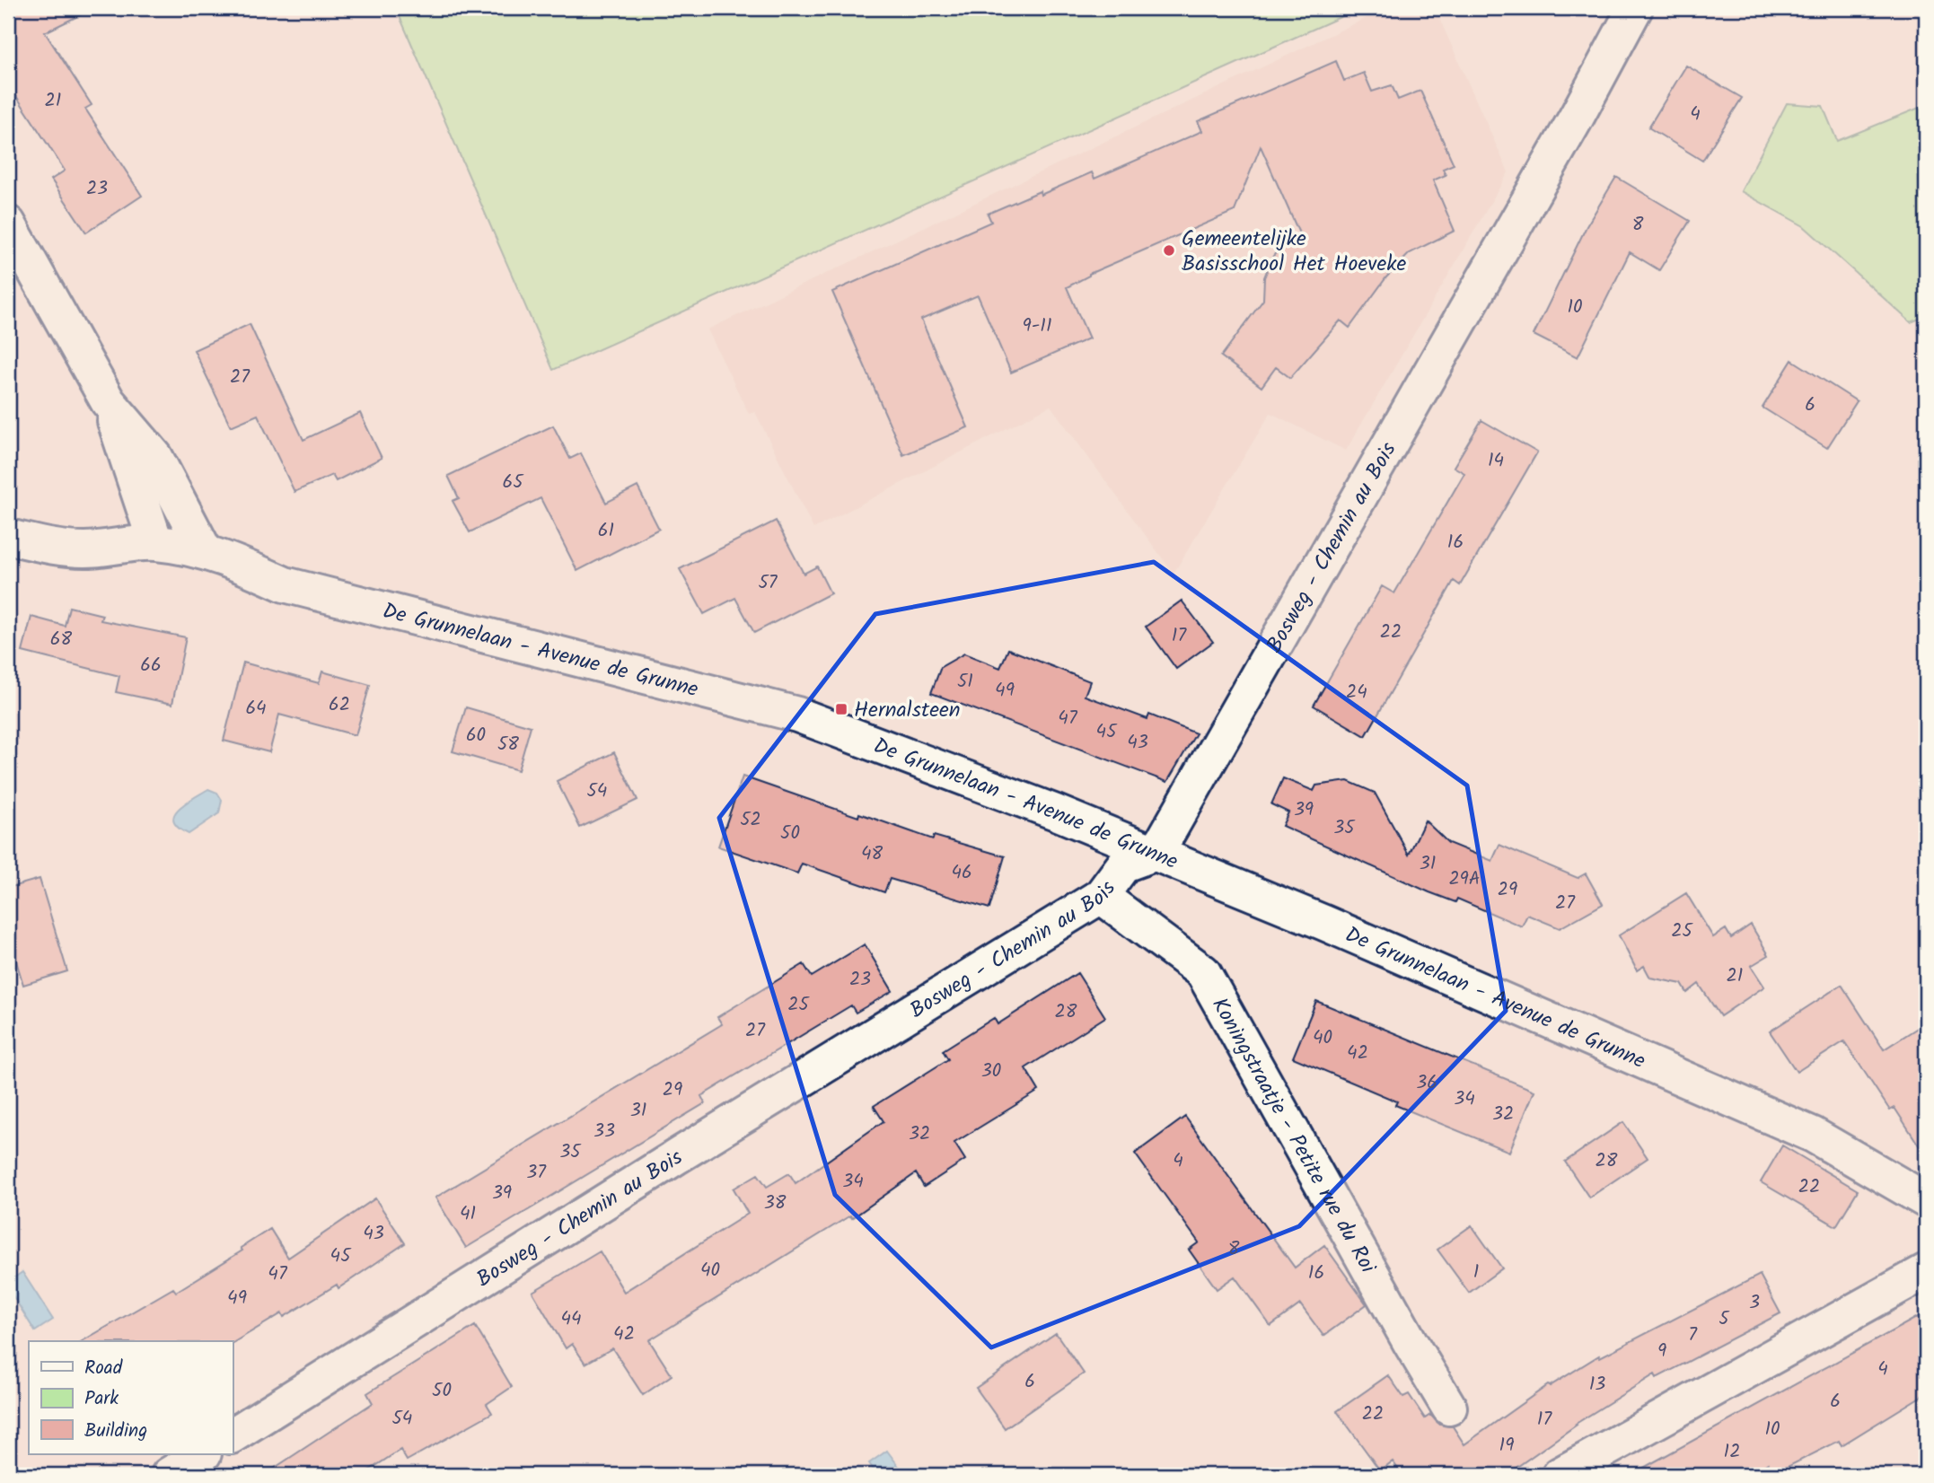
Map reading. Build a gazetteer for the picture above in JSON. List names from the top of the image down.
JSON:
{
  "streets": {
    "street": ["Bosweg - Chemin au Bois", "De Grunnelaan - Avenue de Grunne", "Koningstraatje - Petite rue du Roi"]
  },
  "crossings": [
    ["Bosweg - Chemin au Bois", "De Grunnelaan - Avenue de Grunne"],
    ["Bosweg - Chemin au Bois", "Koningstraatje - Petite rue du Roi"]
  ],
  "places": {
    "other": ["Gemeentelijke Basisschool Het Hoeveke"],
    "transit": ["Hernalsteen"]
  },
  "house_numbers": [
    "21",
    "4",
    "23",
    "8",
    "10",
    "9-11",
    "27",
    "6",
    "14",
    "65",
    "61",
    "16",
    "57",
    "22",
    "17",
    "68",
    "66",
    "51",
    "49",
    "24",
    "62",
    "64",
    "47",
    "45",
    "60",
    "43",
    "58",
    "54",
    "39",
    "52",
    "35",
    "50",
    "48",
    "31",
    "46",
    "29A",
    "29",
    "27",
    "25",
    "21",
    "23",
    "25",
    "28",
    "27",
    "40",
    "42",
    "30",
    "36",
    "29",
    "34",
    "31",
    "32",
    "33",
    "32",
    "35",
    "4",
    "28",
    "37",
    "34",
    "22",
    "39",
    "38",
    "41",
    "43",
    "8",
    "45",
    "40",
    "1",
    "16",
    "47",
    "49",
    "3",
    "44",
    "5",
    "42",
    "7",
    "9",
    "4",
    "6",
    "13",
    "50",
    "6",
    "22",
    "54",
    "17",
    "10",
    "19",
    "12"
  ],
  "legend": ["Road", "Park", "Building"]
}
